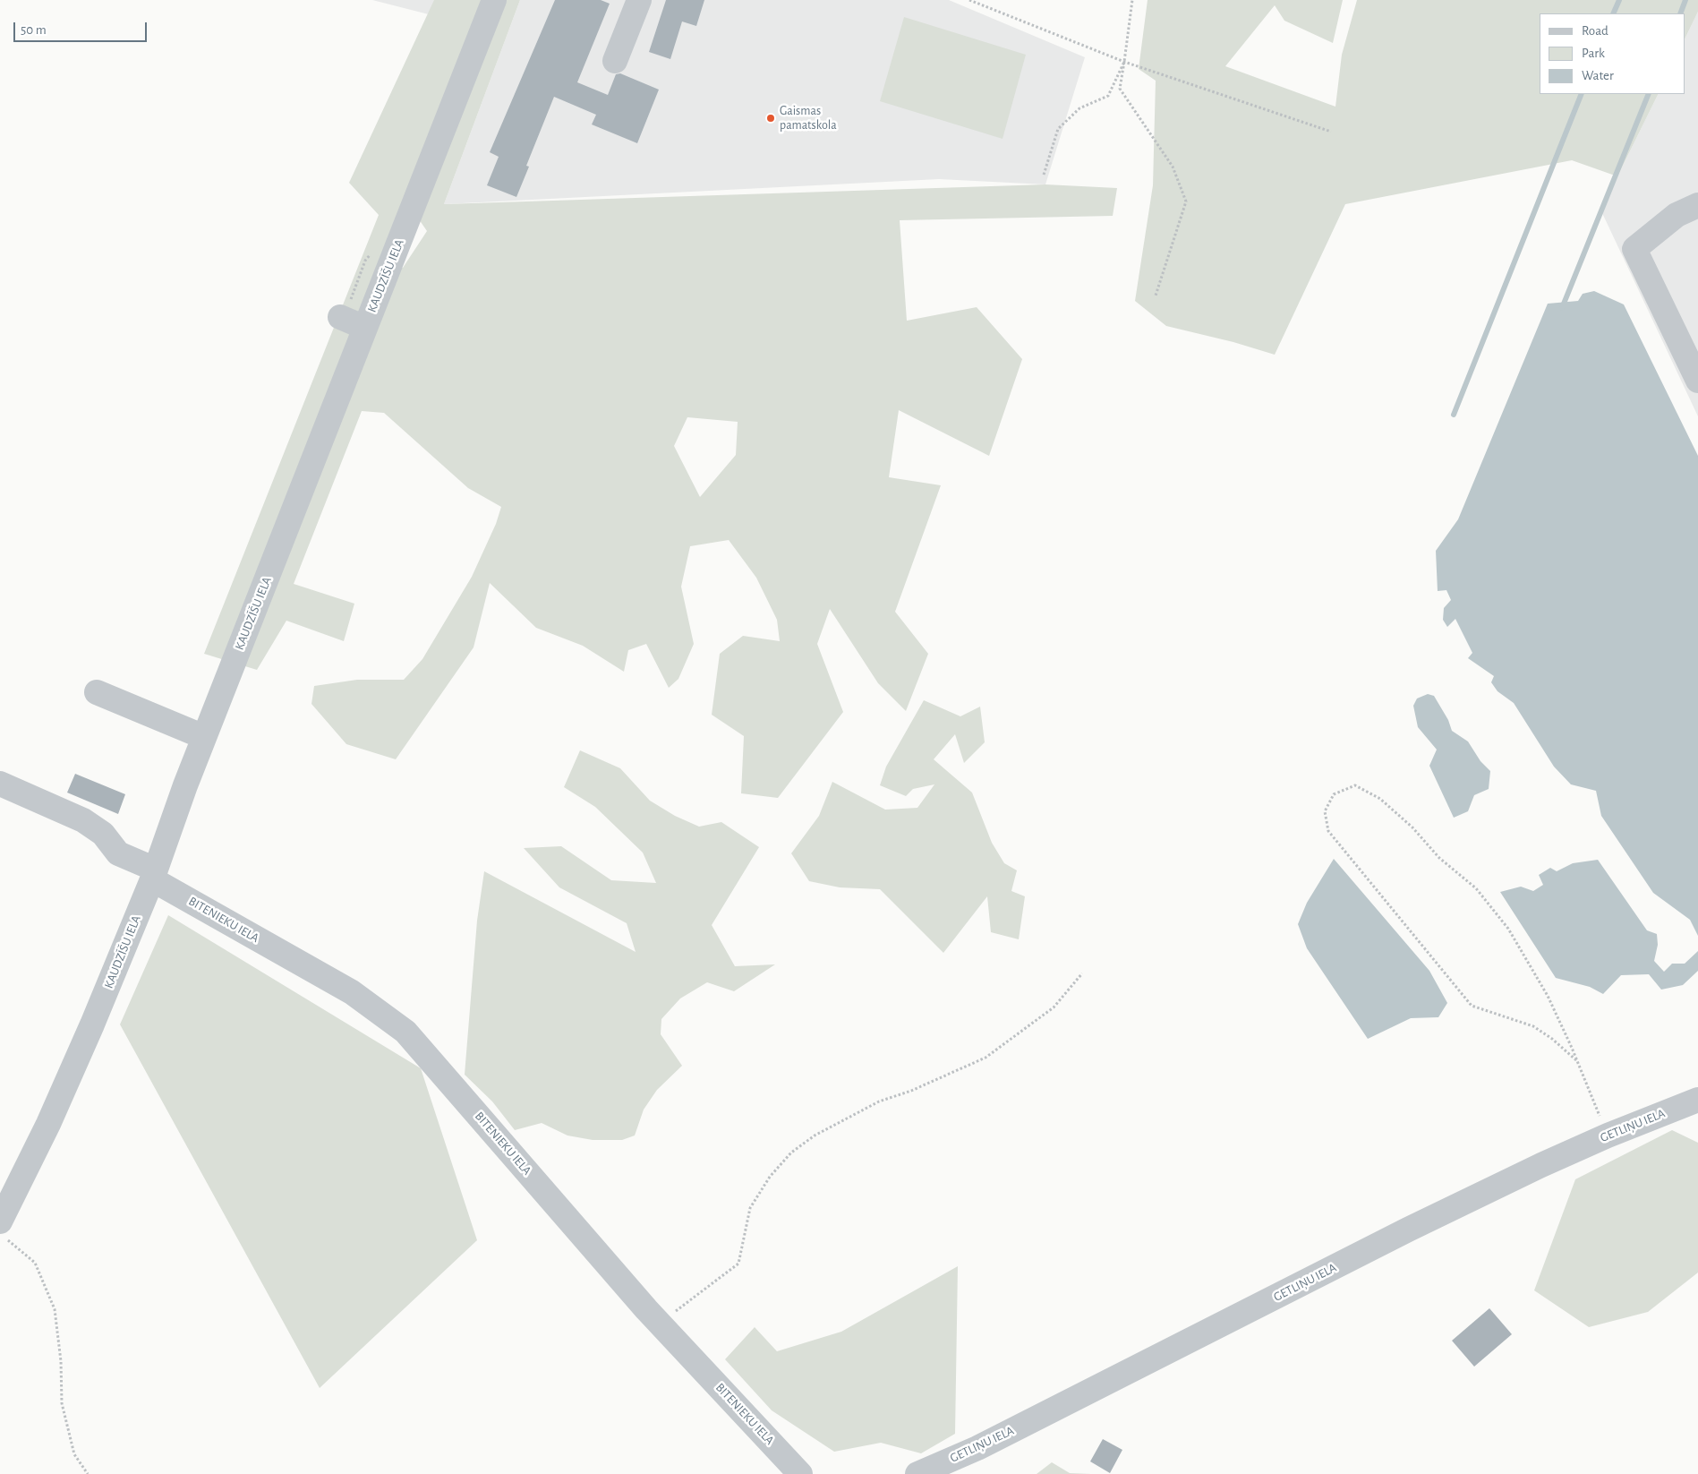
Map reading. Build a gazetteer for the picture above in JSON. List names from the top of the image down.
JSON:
{
  "streets": {
    "street": ["KAUDZĪŠU IELA", "BITENIEKU IELA", "GETLIŅU IELA"]
  },
  "crossings": [
    ["KAUDZĪŠU IELA", "BITENIEKU IELA"]
  ],
  "places": ["Gaismas pamatskola"],
  "legend": ["Road", "Park", "Water"],
  "scale_bar": "50 m"
}
